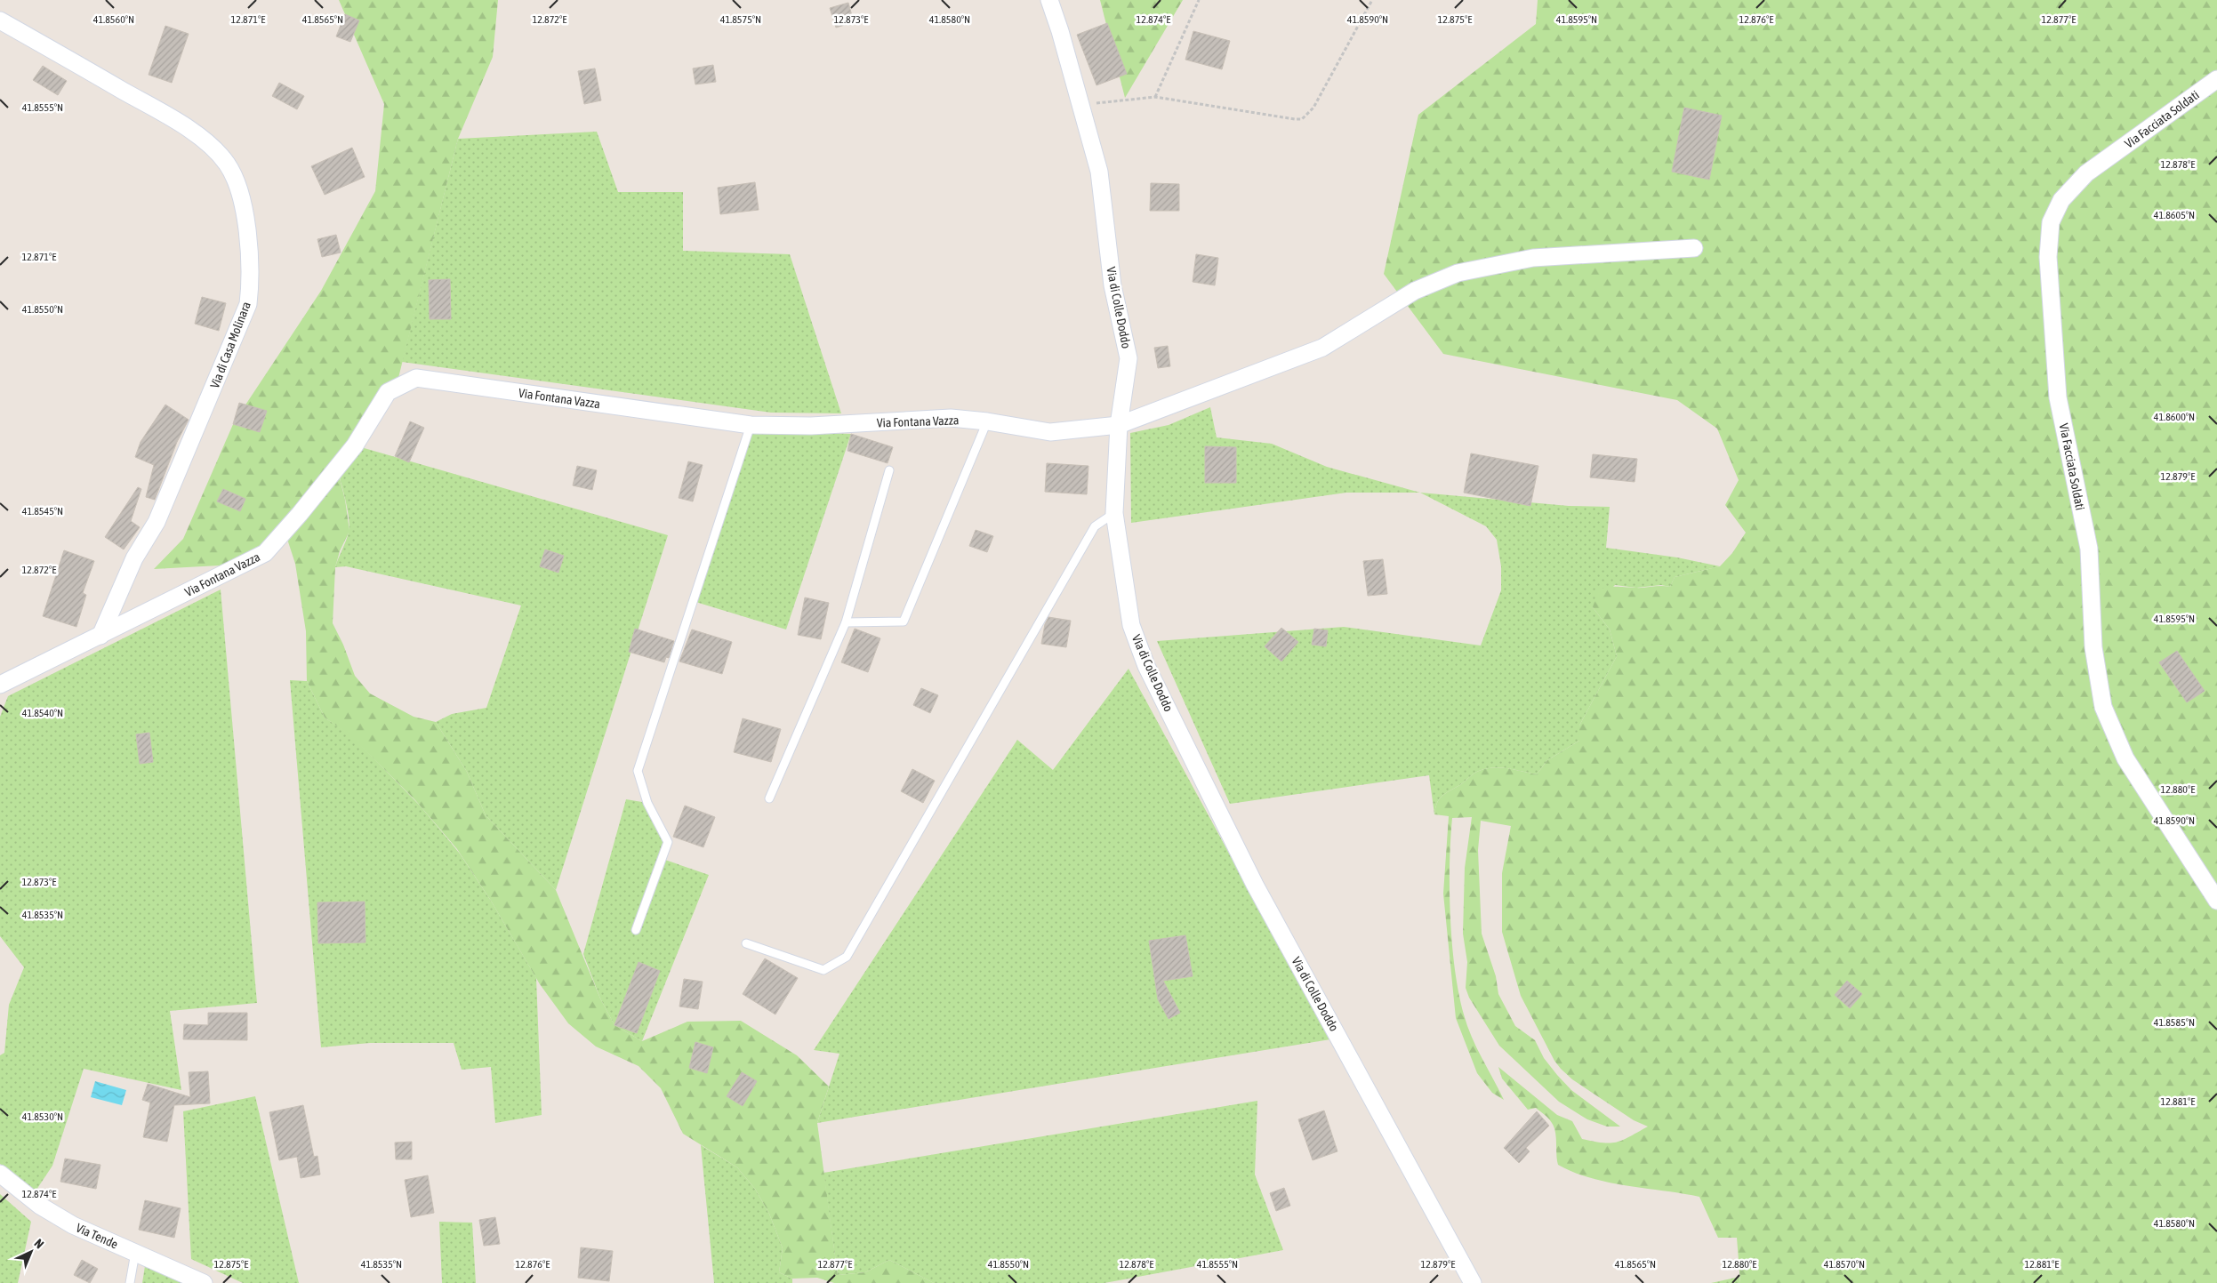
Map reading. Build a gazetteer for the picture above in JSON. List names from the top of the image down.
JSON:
{
  "streets": {
    "street": [
      "Via Facciata Soldati",
      "Via di Colle Doddo",
      "Via di Casa Molinara",
      "Via Fontana Vazza",
      "Via Tende"
    ]
  },
  "crossings": [
    ["Via di Colle Doddo", "Via Fontana Vazza"],
    ["Via di Casa Molinara", "Via Fontana Vazza"]
  ],
  "north": "top right",
  "coordinates": [
    "41.8560°N",
    "41.8565°N",
    "41.8575°N",
    "41.8580°N",
    "41.8590°N",
    "41.8595°N",
    "12.871°E",
    "12.872°E",
    "12.873°E",
    "12.874°E",
    "12.875°E",
    "12.876°E",
    "12.877°E",
    "41.8555°N",
    "12.878°E",
    "41.8605°N",
    "41.8550°N",
    "41.8600°N",
    "12.879°E",
    "41.8545°N",
    "41.8540°N",
    "12.880°E",
    "41.8535°N",
    "41.8585°N",
    "12.881°E",
    "41.8530°N",
    "41.8570°N"
  ]
}
